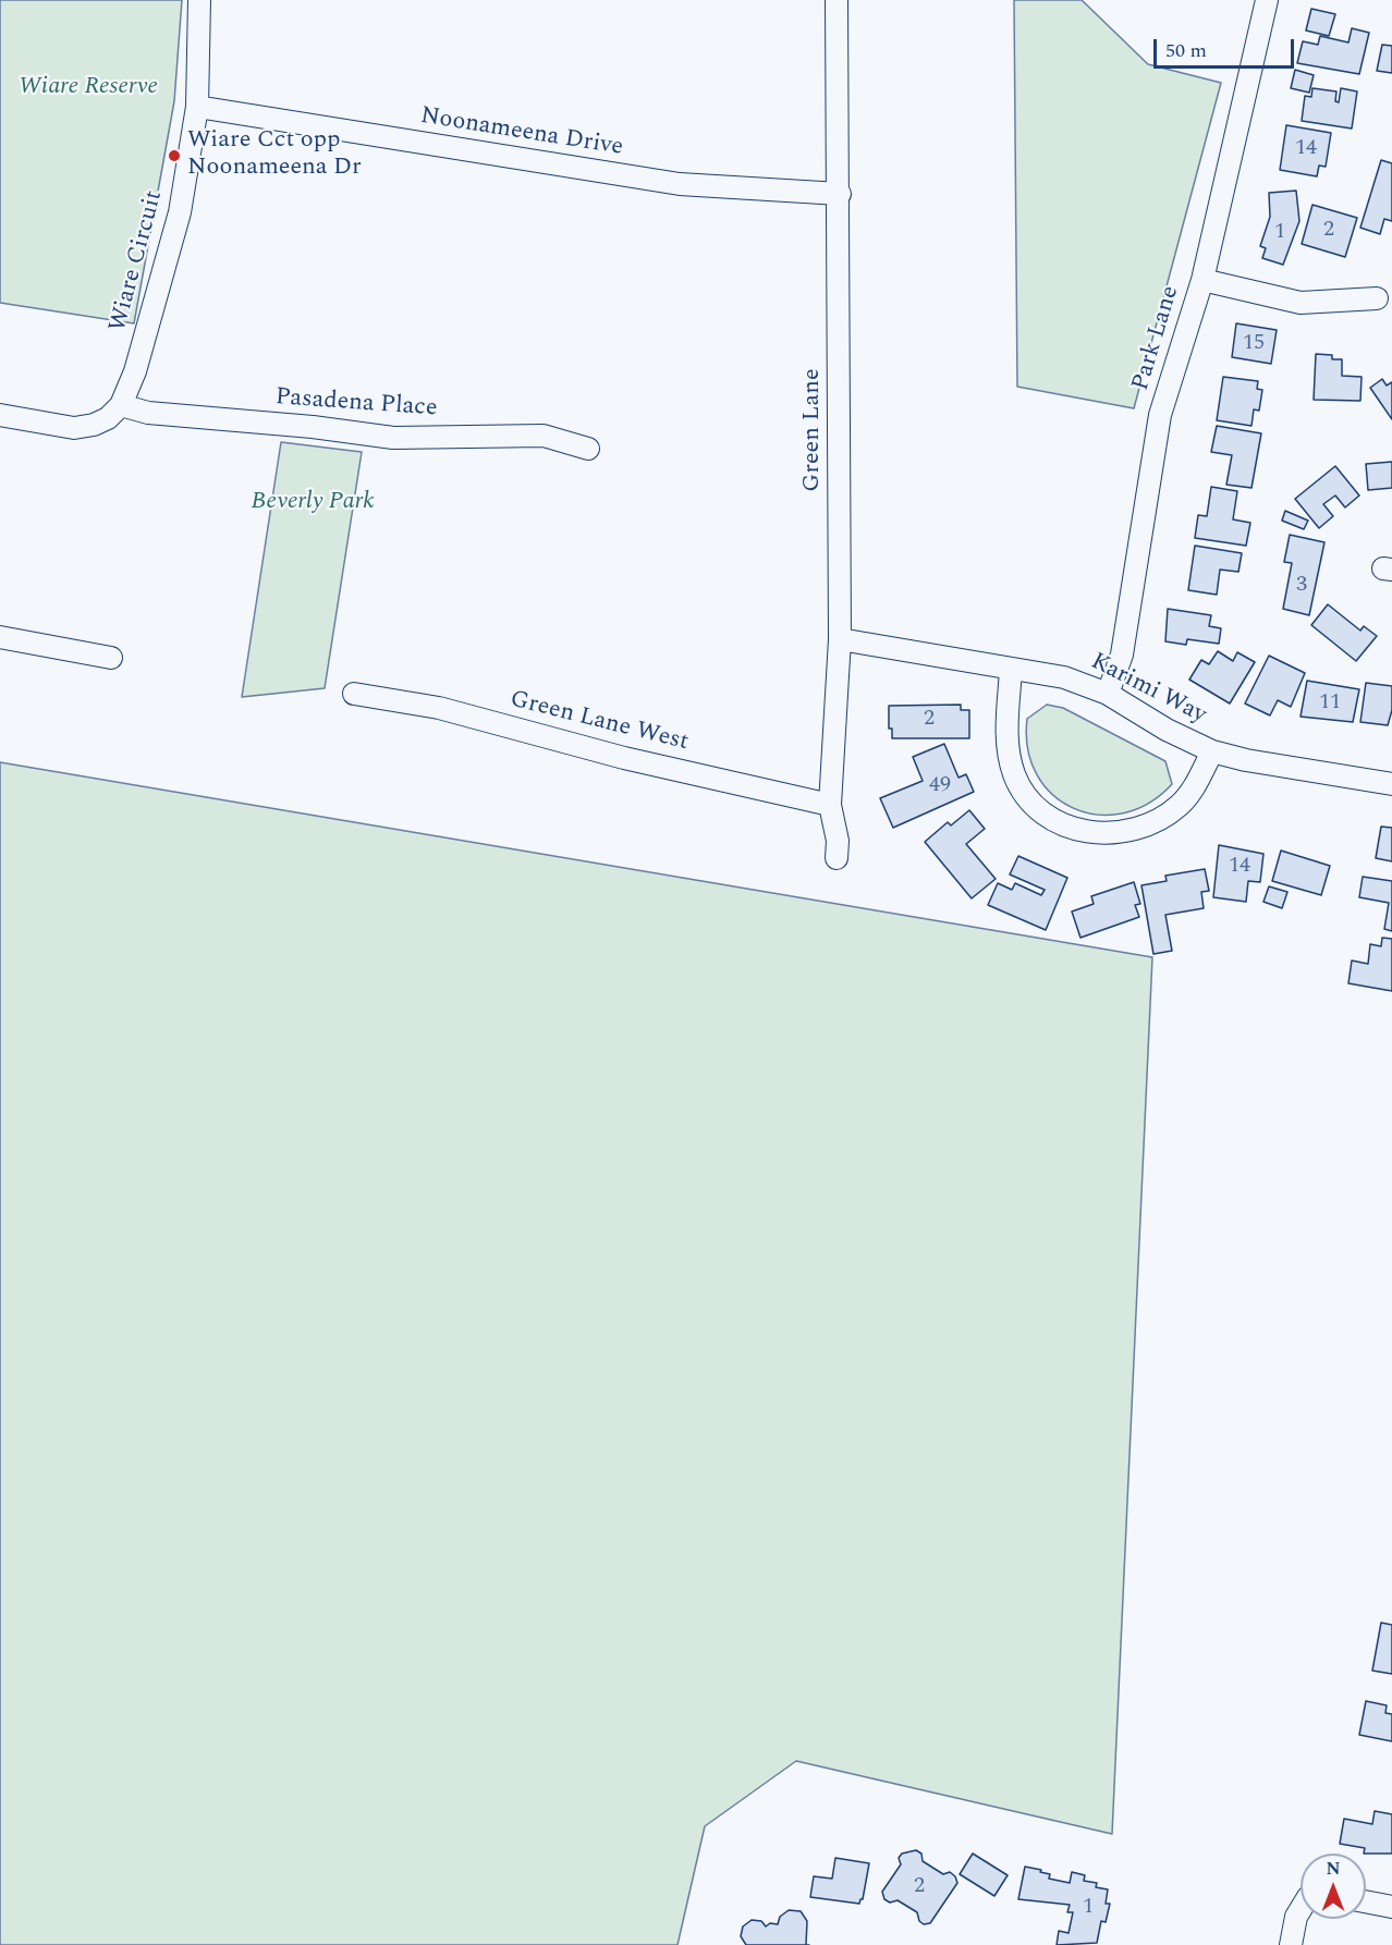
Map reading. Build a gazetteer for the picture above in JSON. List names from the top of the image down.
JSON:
{
  "streets": {
    "street": [
      "Noonameena Drive",
      "Wiare Circuit",
      "Park Lane",
      "Pasadena Place",
      "Green Lane",
      "Karimi Way",
      "Green Lane West"
    ]
  },
  "crossings": [
    ["Noonameena Drive", "Wiare Circuit"],
    ["Noonameena Drive", "Green Lane"],
    ["Wiare Circuit", "Pasadena Place"],
    ["Park Lane", "Karimi Way"],
    ["Green Lane", "Karimi Way"],
    ["Green Lane", "Green Lane West"]
  ],
  "parks": ["Wiare Reserve", "Beverly Park"],
  "places": ["Wiare Cct opp Noonameena Dr"],
  "house_numbers": [
    "14",
    "2",
    "1",
    "15",
    "3",
    "11",
    "2",
    "49",
    "14",
    "2",
    "1"
  ],
  "scale_bar": "50 m",
  "north": "top"
}
